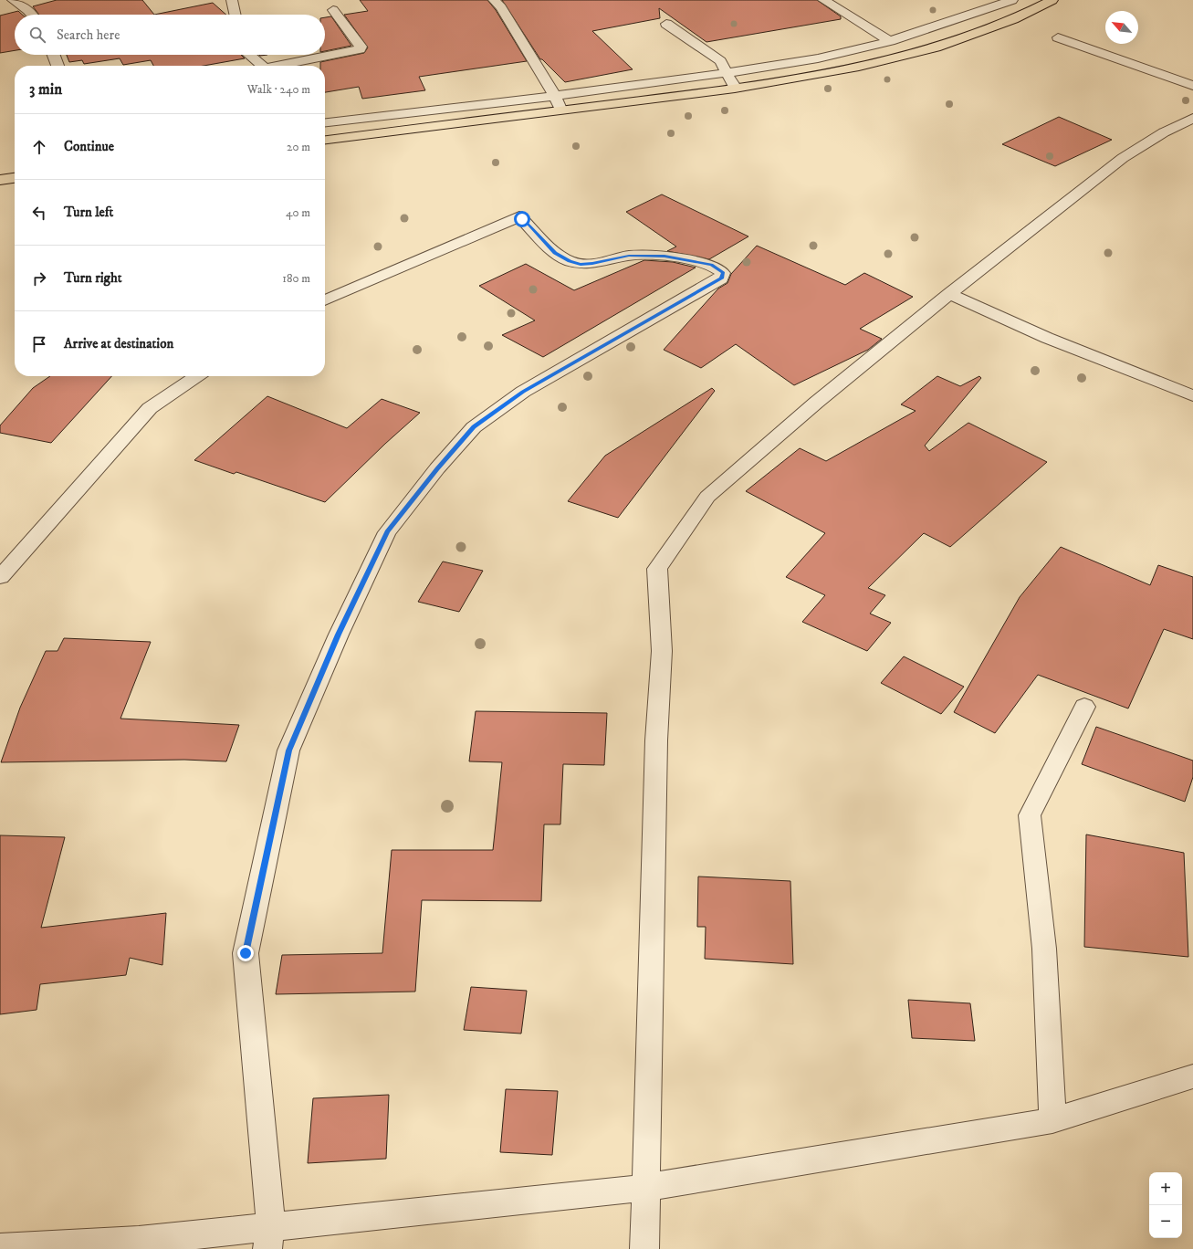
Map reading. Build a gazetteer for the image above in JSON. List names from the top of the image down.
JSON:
{
  "north": "top left",
  "page": {
    "search": "Search here",
    "heading": ["3 min", "Walk · 240 m"],
    "list": [
      ["Continue", "20 m"],
      ["Turn left", "40 m"],
      ["Turn right", "180 m"],
      "Arrive at destination"
    ],
    "map_buttons": ["+", "−"]
  }
}
